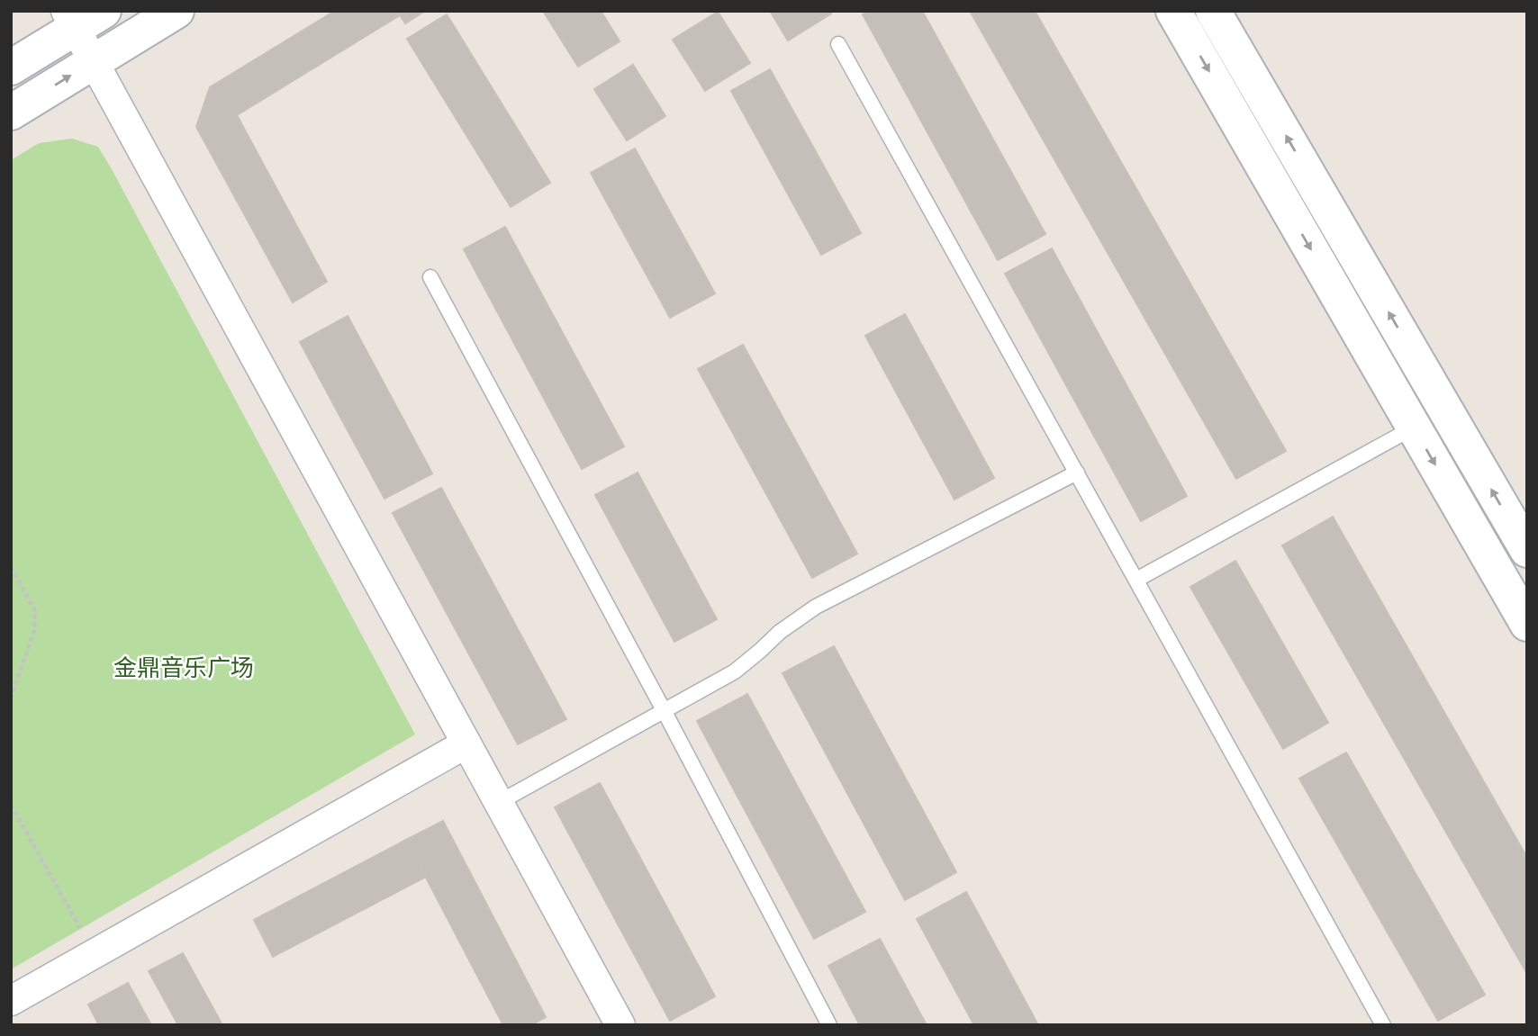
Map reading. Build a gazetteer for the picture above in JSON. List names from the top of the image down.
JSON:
{
  "parks": ["金鼎音乐广场"]
}
